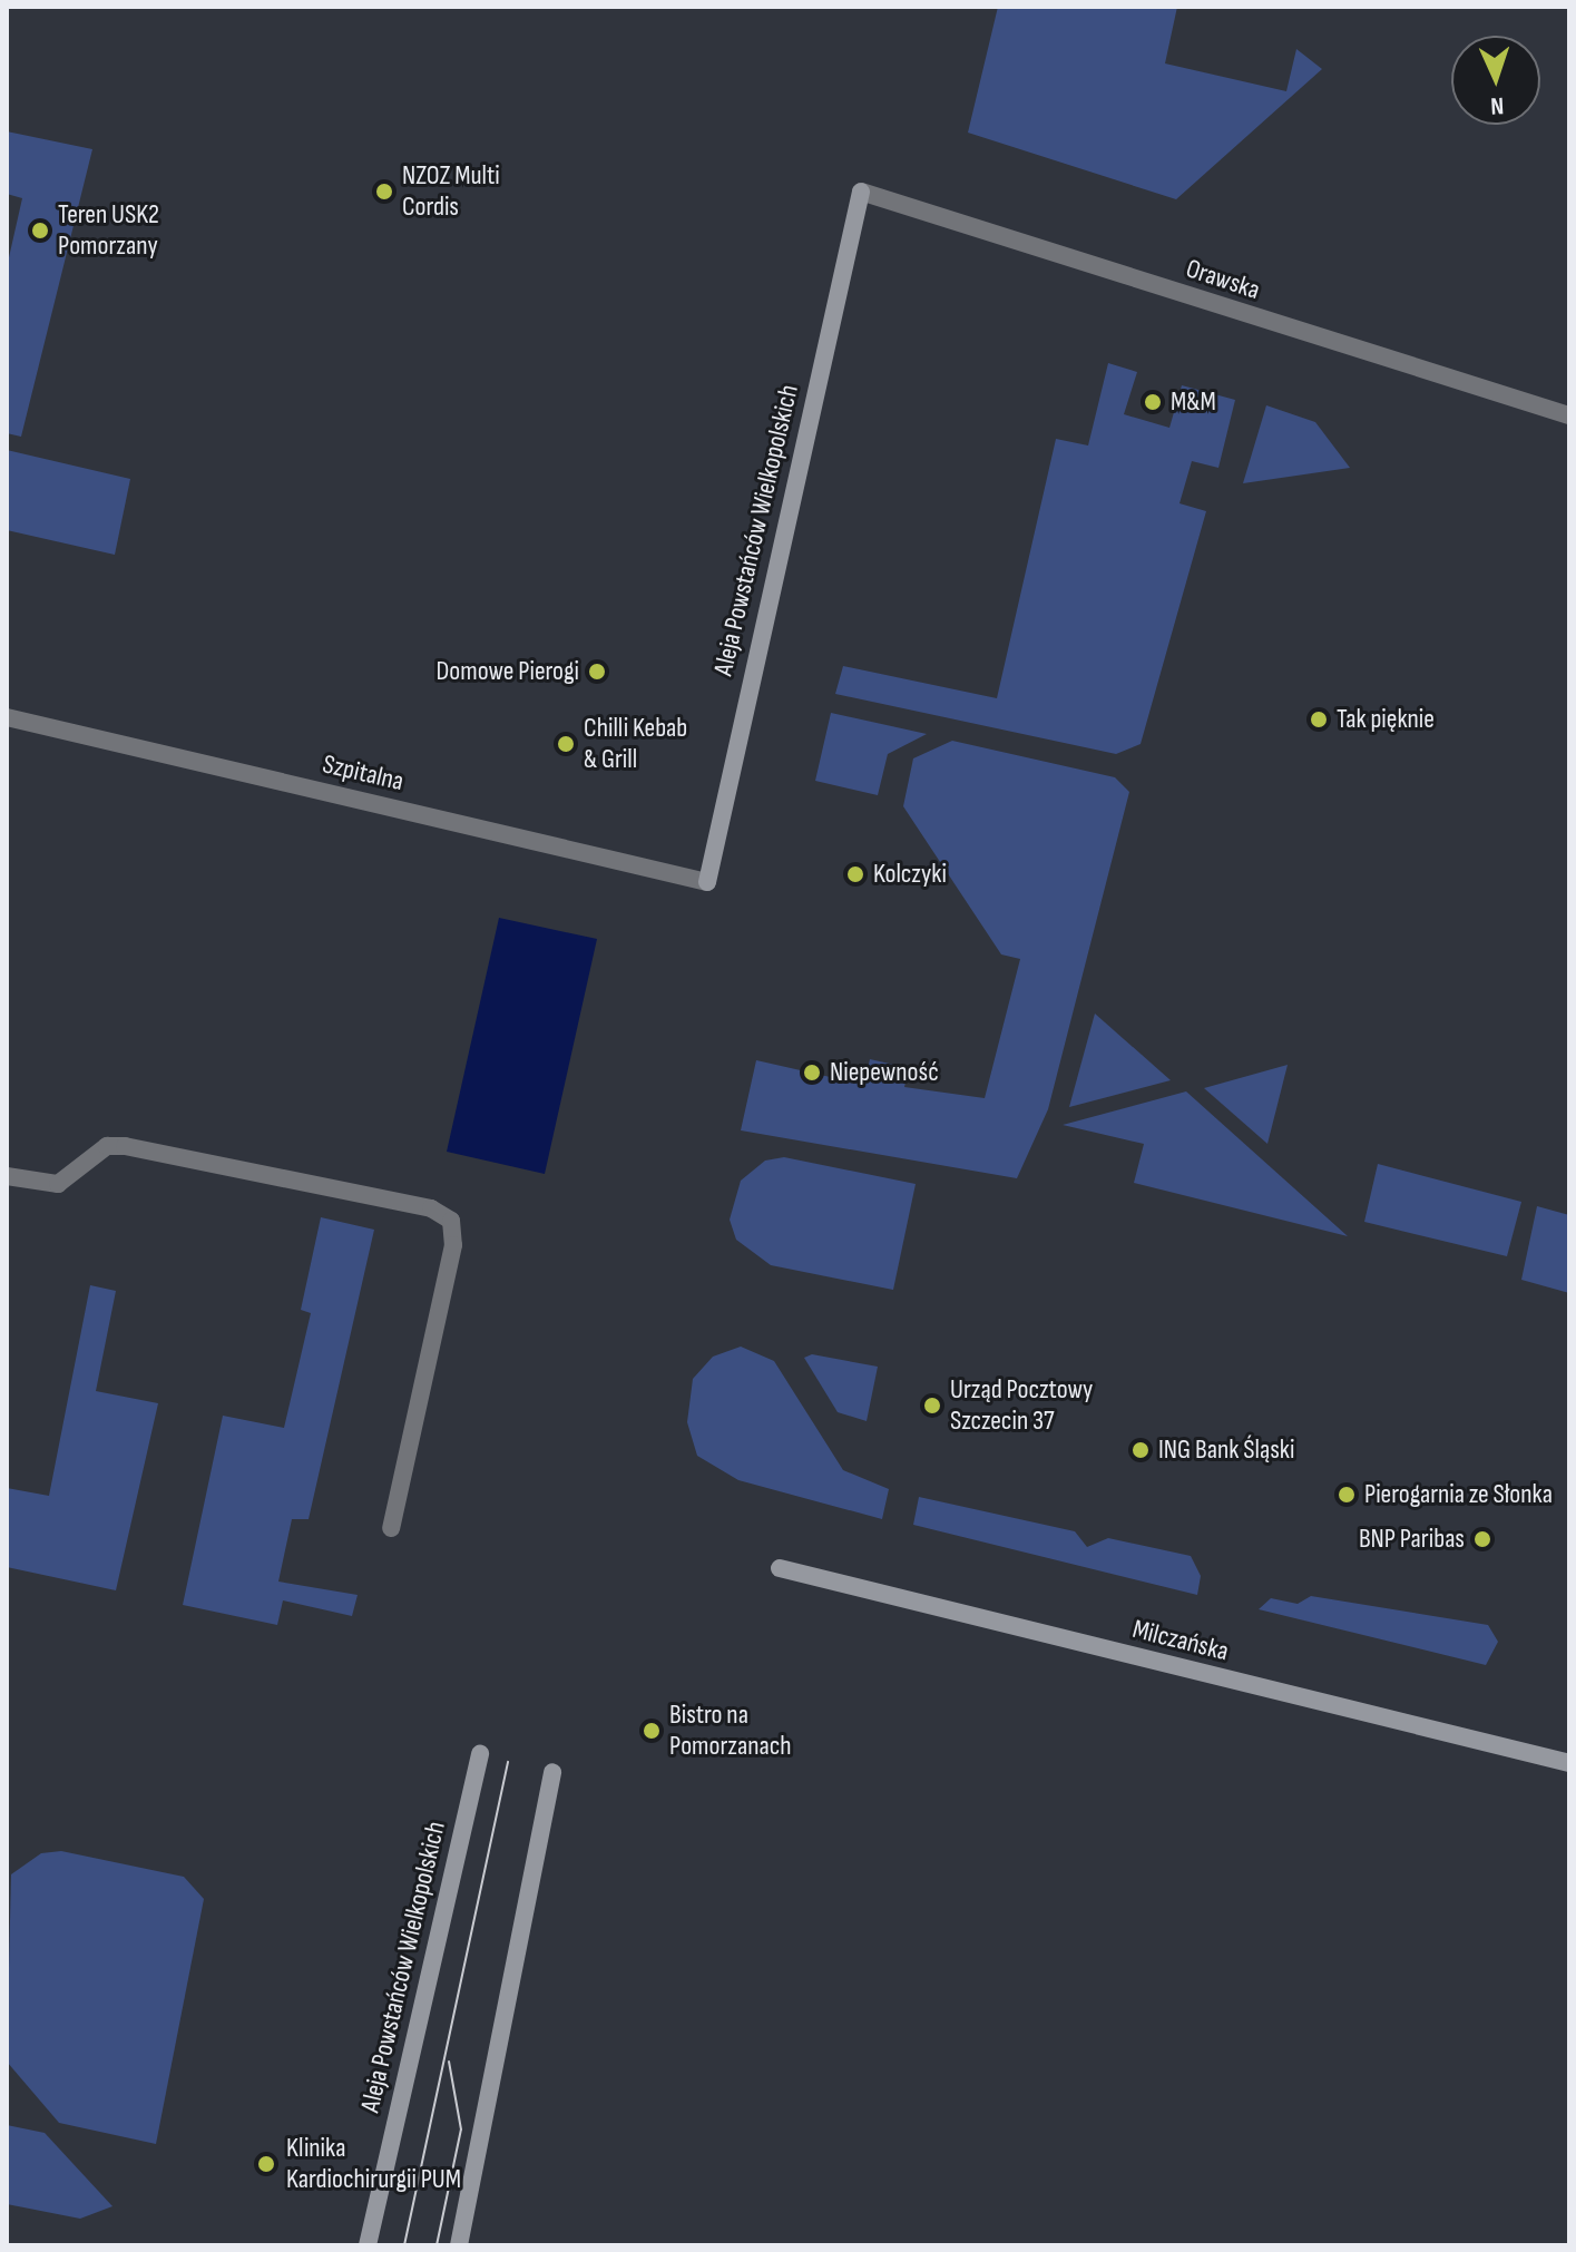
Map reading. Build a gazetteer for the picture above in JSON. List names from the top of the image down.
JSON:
{
  "streets": {
    "street": [
      "Orawska",
      "Aleja Powstańców Wielkopolskich",
      "Szpitalna",
      "Milczańska"
    ]
  },
  "crossings": [
    ["Orawska", "Aleja Powstańców Wielkopolskich"],
    ["Aleja Powstańców Wielkopolskich", "Szpitalna"]
  ],
  "places": [
    "NZOZ Multi Cordis",
    "Teren USK2 Pomorzany",
    "M&M",
    "Domowe Pierogi",
    "Tak pięknie",
    "Chilli Kebab & Grill",
    "Kolczyki",
    "Niepewność",
    "Urząd Pocztowy Szczecin 37",
    "ING Bank Śląski",
    "Pierogarnia ze Słonka",
    "BNP Paribas",
    "Bistro na Pomorzanach",
    "Klinika Kardiochirurgii PUM"
  ],
  "north": "bottom"
}
